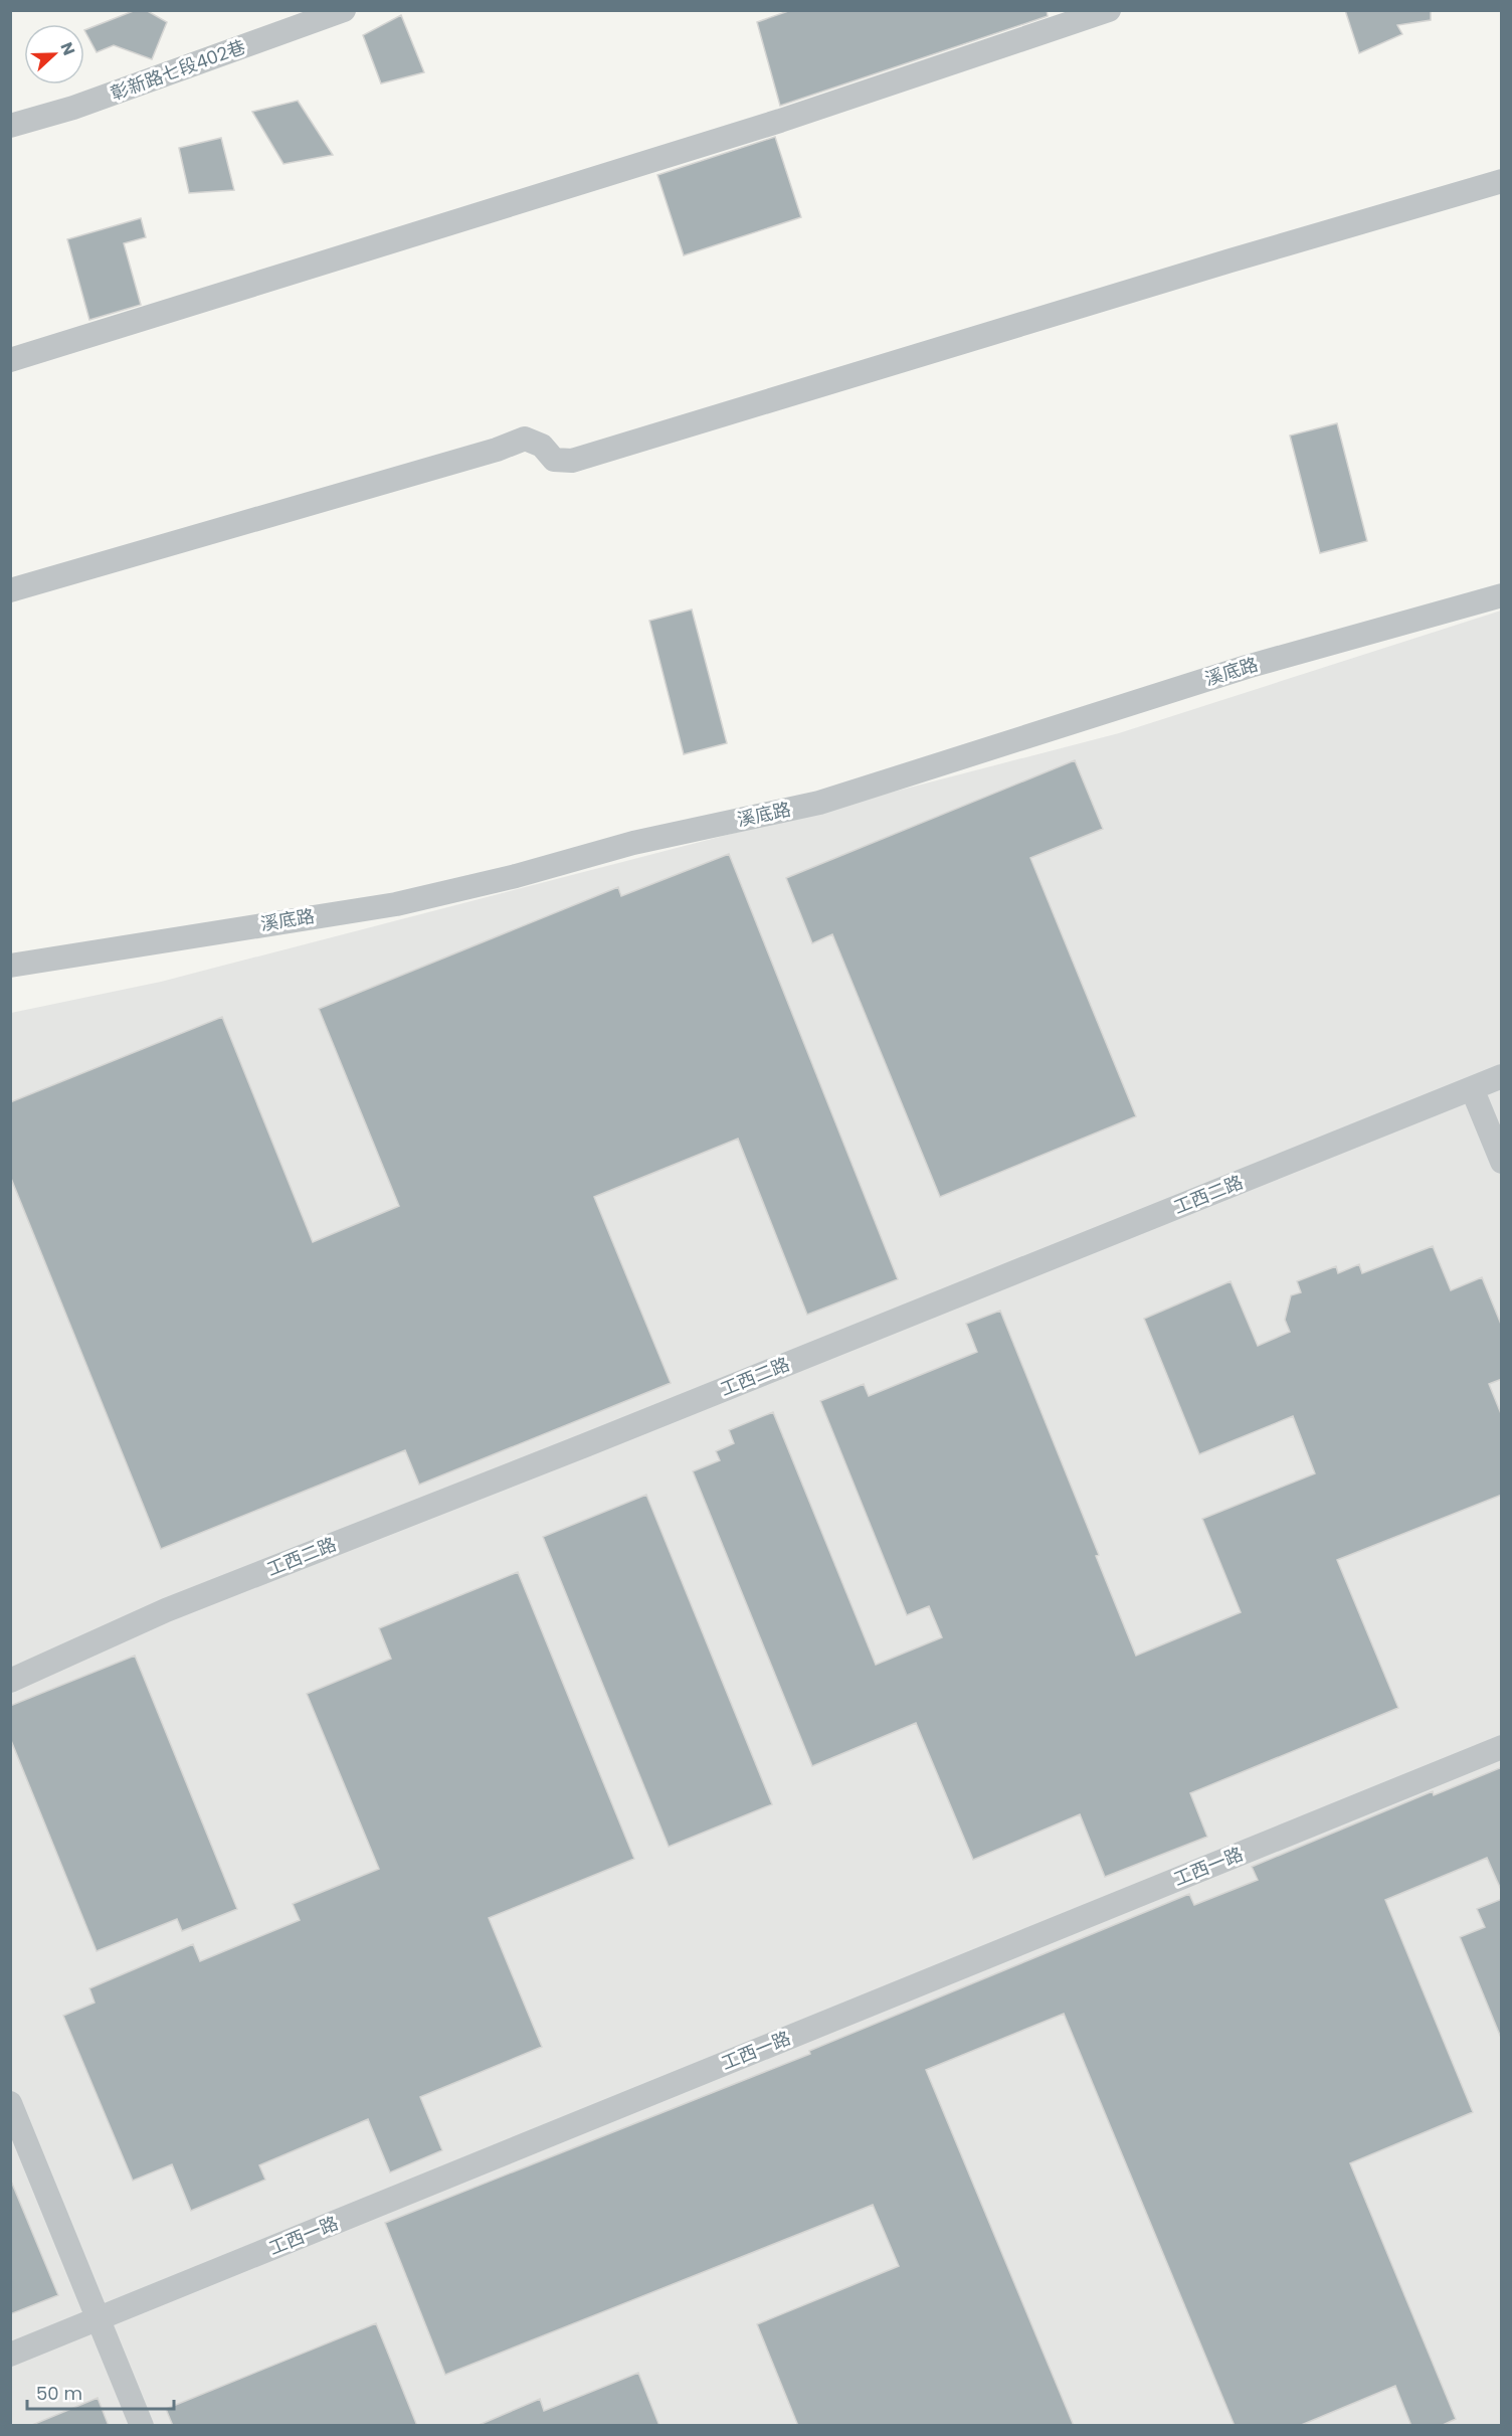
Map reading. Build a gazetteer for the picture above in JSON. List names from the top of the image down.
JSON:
{
  "streets": {
    "street": [
      "彰新路七段402巷",
      "溪底路",
      "工西二路",
      "工西一路"
    ]
  },
  "scale_bar": "50 m",
  "north": "right"
}
